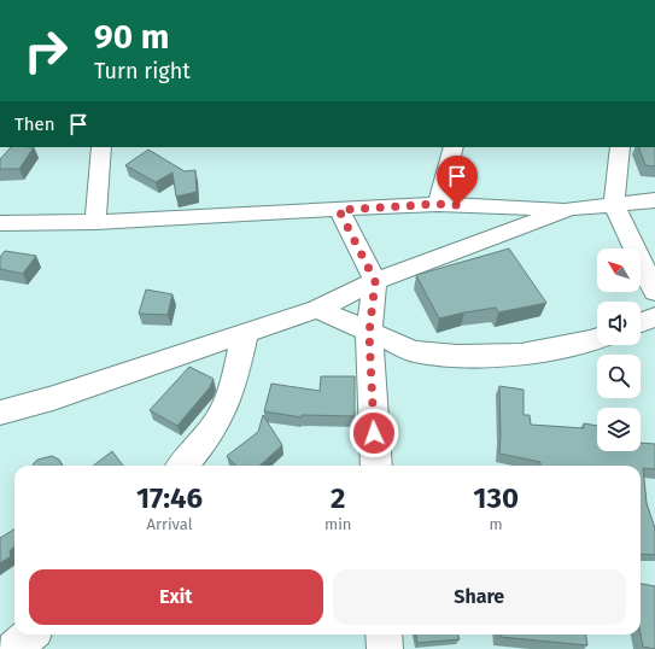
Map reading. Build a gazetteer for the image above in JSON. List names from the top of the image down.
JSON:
{
  "north": "top left",
  "page": {
    "turn": ["90 m", "Turn right"],
    "then": "Then",
    "eta": [
      "17:46",
      "Arrival",
      "2",
      "min",
      "130",
      "m"
    ],
    "buttons": ["Exit", "Share"]
  }
}
